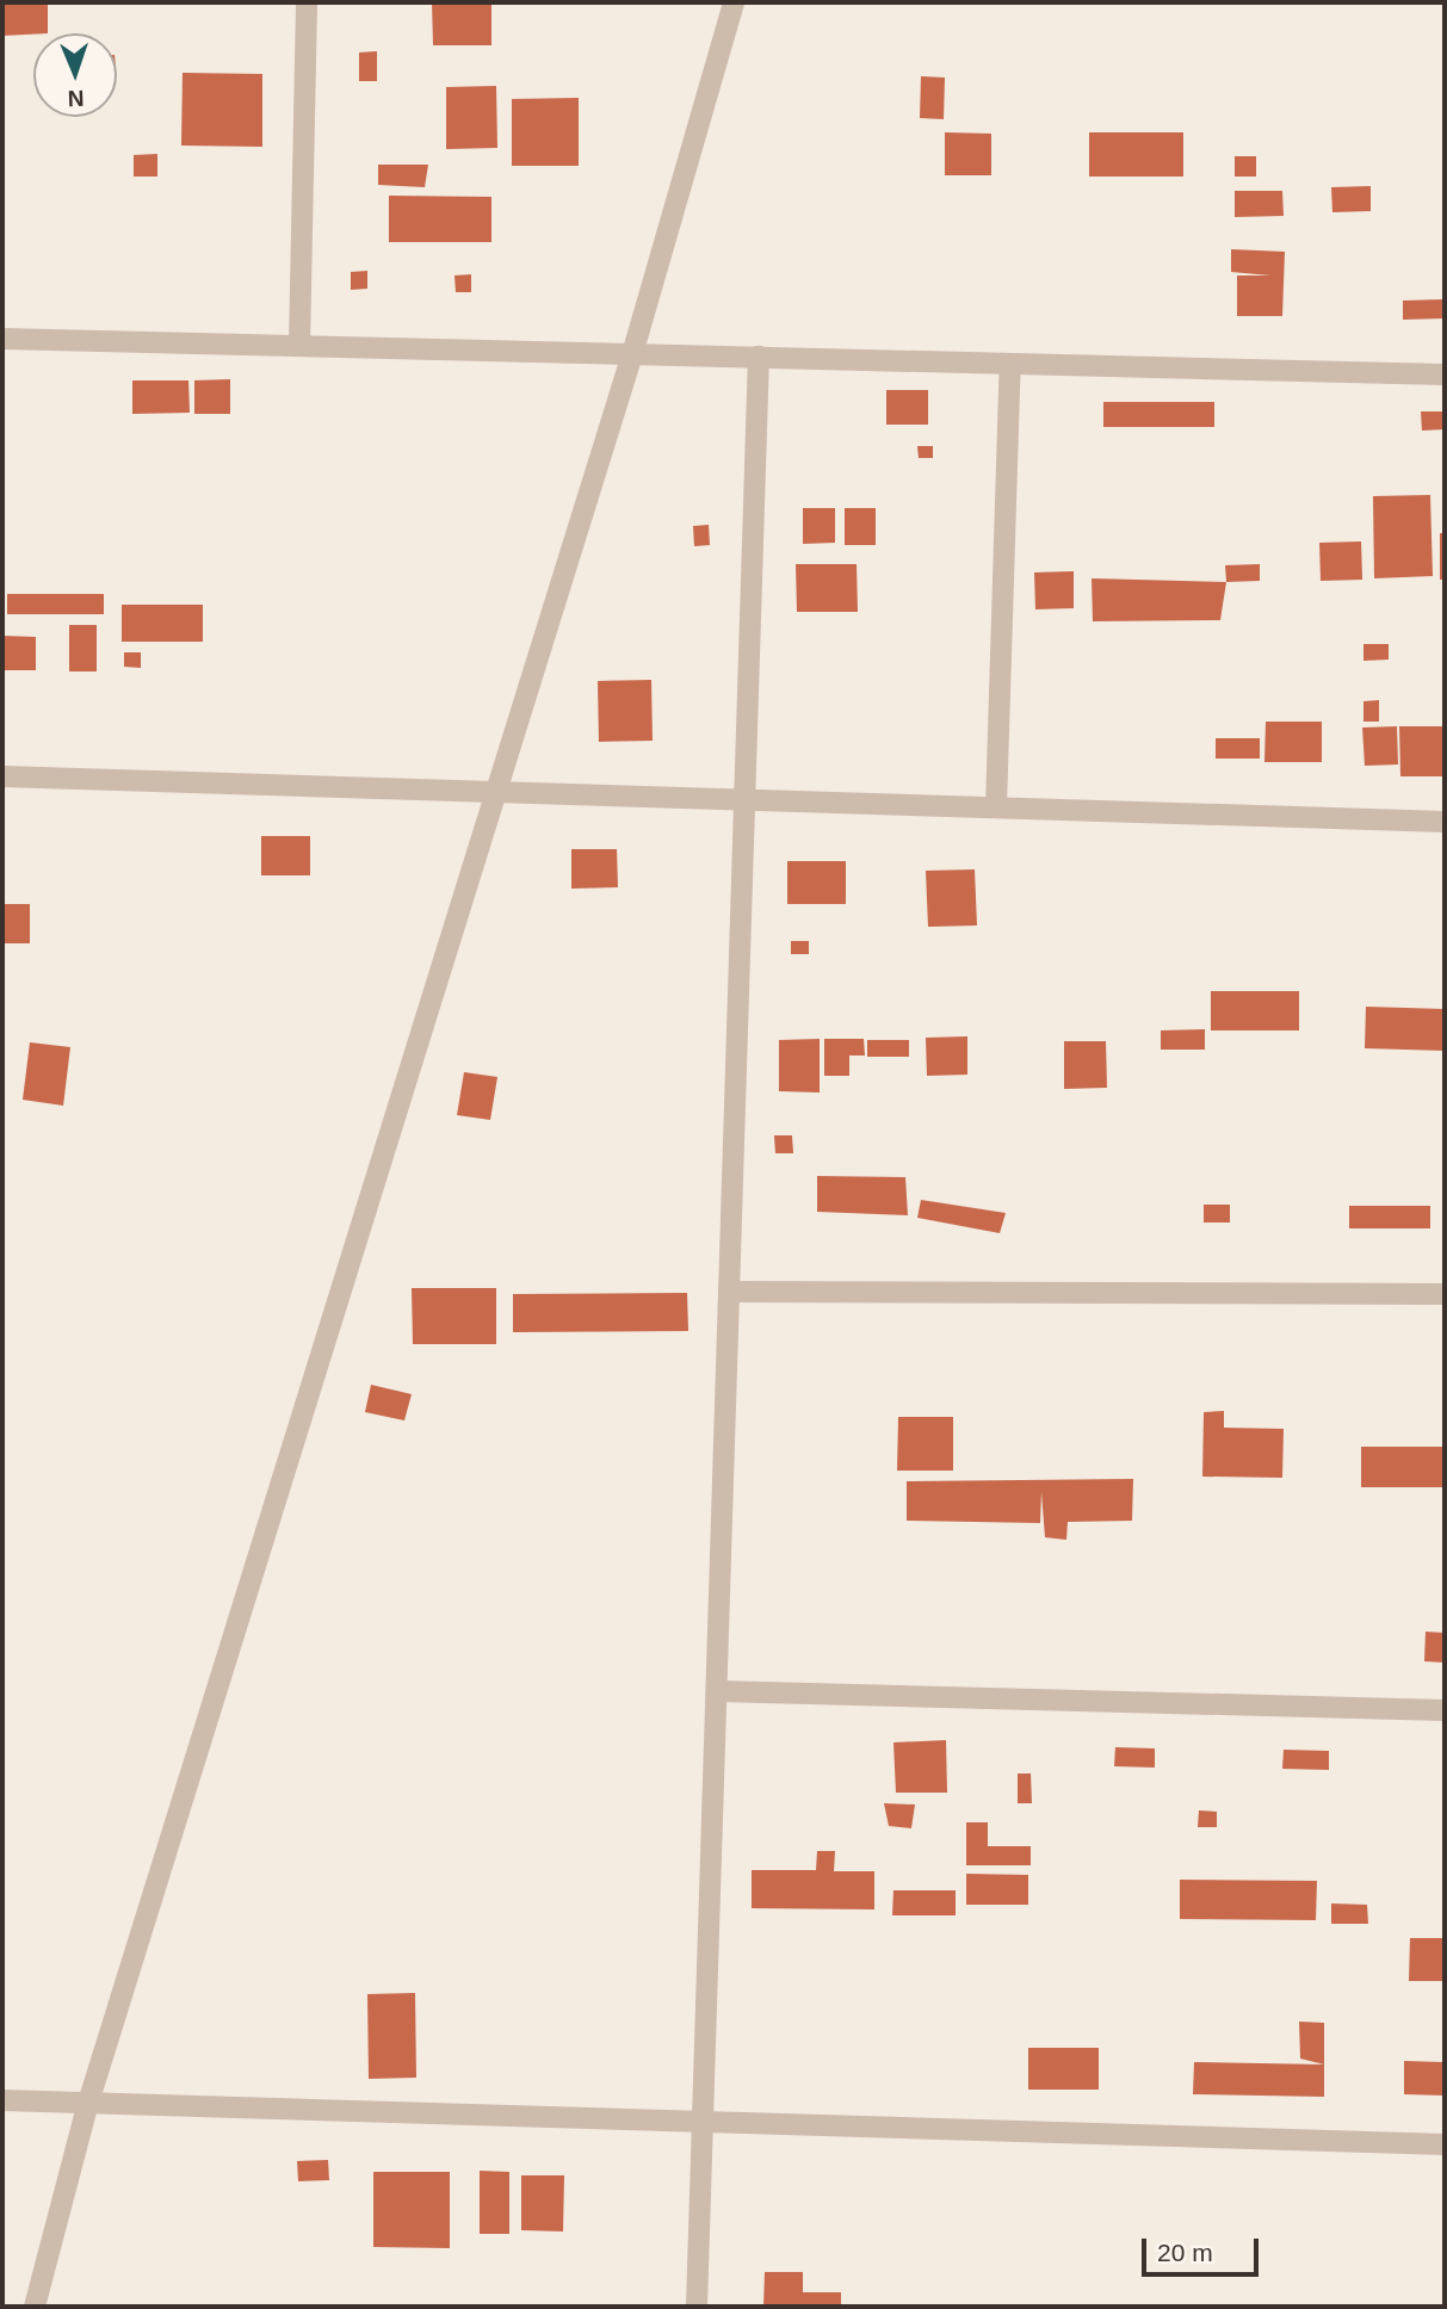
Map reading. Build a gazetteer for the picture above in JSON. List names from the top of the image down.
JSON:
{
  "scale_bar": "20 m",
  "north": "bottom"
}
